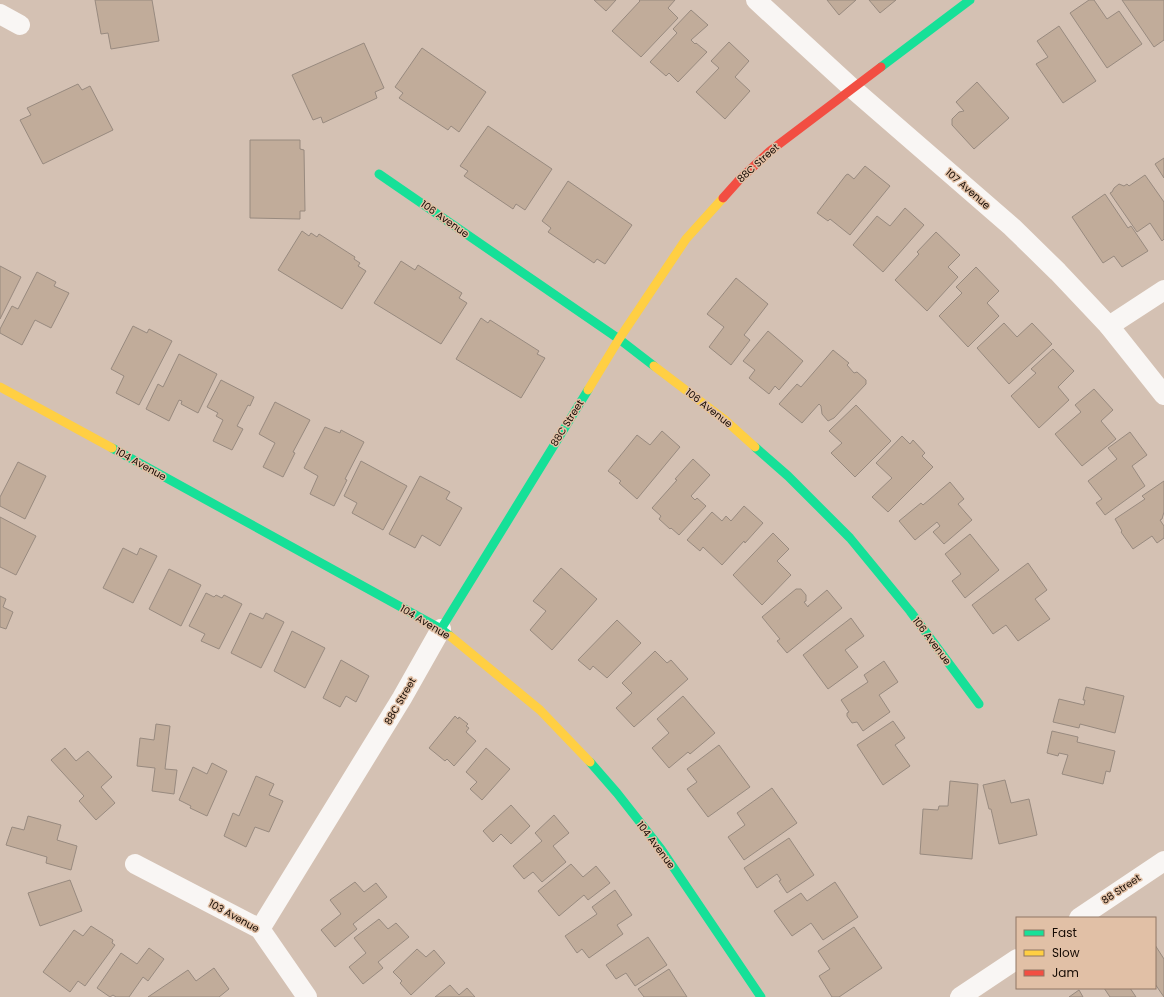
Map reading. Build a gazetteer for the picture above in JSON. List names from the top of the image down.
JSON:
{
  "streets": {
    "street": [
      "88C Street",
      "107 Avenue",
      "106 Avenue",
      "104 Avenue",
      "88 Street",
      "103 Avenue"
    ]
  },
  "crossings": [
    ["88C Street", "107 Avenue"],
    ["88C Street", "106 Avenue"],
    ["88C Street", "104 Avenue"],
    ["88C Street", "103 Avenue"]
  ],
  "legend": ["Fast", "Slow", "Jam"]
}
